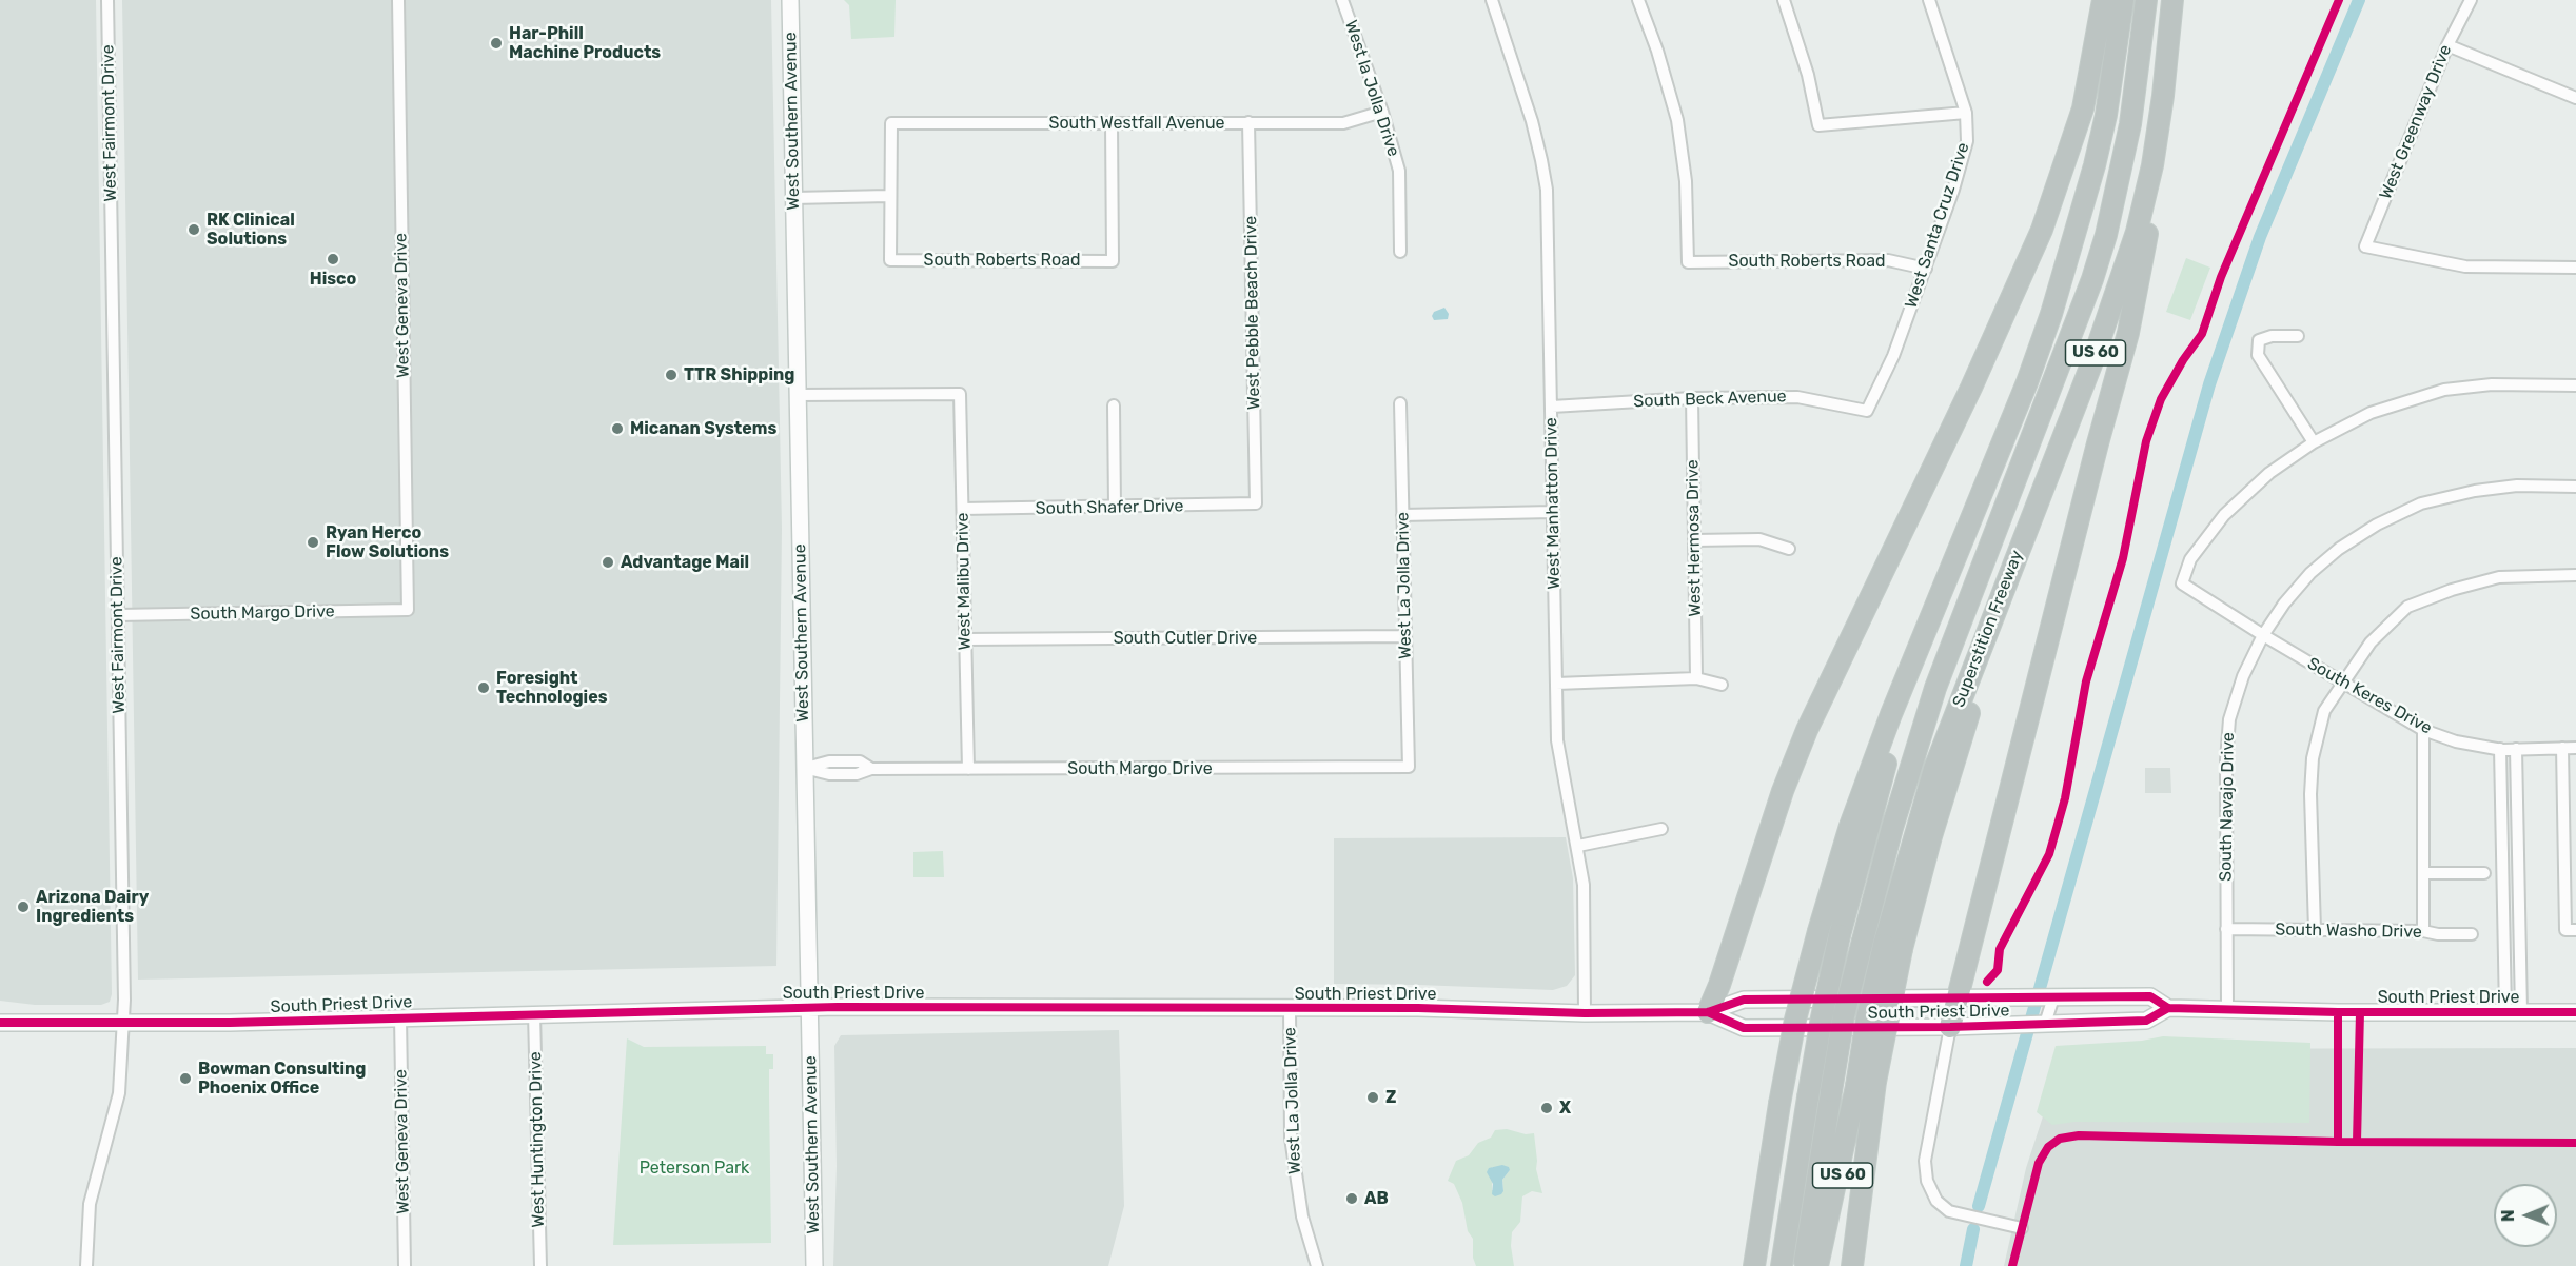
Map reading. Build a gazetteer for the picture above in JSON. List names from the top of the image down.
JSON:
{
  "streets": {
    "highway": ["US 60", "Superstition Freeway"],
    "main road": ["West Southern Avenue", "South Priest Drive"],
    "street": [
      "West la Jolla Drive",
      "West Greenway Drive",
      "West Fairmont Drive",
      "South Westfall Avenue",
      "West Santa Cruz Drive",
      "South Roberts Road",
      "West Geneva Drive",
      "West Pebble Beach Drive",
      "South Beck Avenue",
      "West Manhatton Drive",
      "South Shafer Drive",
      "West Hermosa Drive",
      "West Malibu Drive",
      "West La Jolla Drive",
      "South Margo Drive",
      "South Cutler Drive",
      "South Keres Drive",
      "South Navajo Drive",
      "South Washo Drive",
      "West Huntington Drive"
    ]
  },
  "crossings": [
    ["West la Jolla Drive", "South Westfall Avenue"],
    ["West Southern Avenue", "West Malibu Drive"],
    ["West Southern Avenue", "South Margo Drive"],
    ["West Southern Avenue", "South Priest Drive"],
    ["West Fairmont Drive", "South Margo Drive"],
    ["West Fairmont Drive", "South Priest Drive"],
    ["South Westfall Avenue", "South Roberts Road"],
    ["South Westfall Avenue", "West Pebble Beach Drive"],
    ["West Santa Cruz Drive", "South Roberts Road"],
    ["West Santa Cruz Drive", "South Beck Avenue"],
    ["West Geneva Drive", "South Margo Drive"],
    ["West Geneva Drive", "South Priest Drive"],
    ["West Pebble Beach Drive", "South Shafer Drive"],
    ["South Beck Avenue", "West Manhatton Drive"],
    ["South Beck Avenue", "West Hermosa Drive"],
    ["West Manhatton Drive", "South Priest Drive"],
    ["South Shafer Drive", "West Malibu Drive"],
    ["West Malibu Drive", "South Margo Drive"],
    ["West Malibu Drive", "South Cutler Drive"],
    ["West La Jolla Drive", "South Margo Drive"],
    ["West La Jolla Drive", "South Cutler Drive"],
    ["West La Jolla Drive", "South Priest Drive"],
    ["South Keres Drive", "South Navajo Drive"],
    ["South Navajo Drive", "South Washo Drive"],
    ["South Navajo Drive", "South Priest Drive"],
    ["South Priest Drive", "West Huntington Drive"]
  ],
  "parks": ["Peterson Park"],
  "places": [
    "Har-Phill Machine Products",
    "RK Clinical Solutions",
    "Hisco",
    "TTR Shipping",
    "Micanan Systems",
    "Ryan Herco Flow Solutions",
    "Advantage Mail",
    "Foresight Technologies",
    "Arizona Dairy Ingredients",
    "Bowman Consulting Phoenix Office",
    "Z",
    "X",
    "AB"
  ],
  "north": "left"
}
